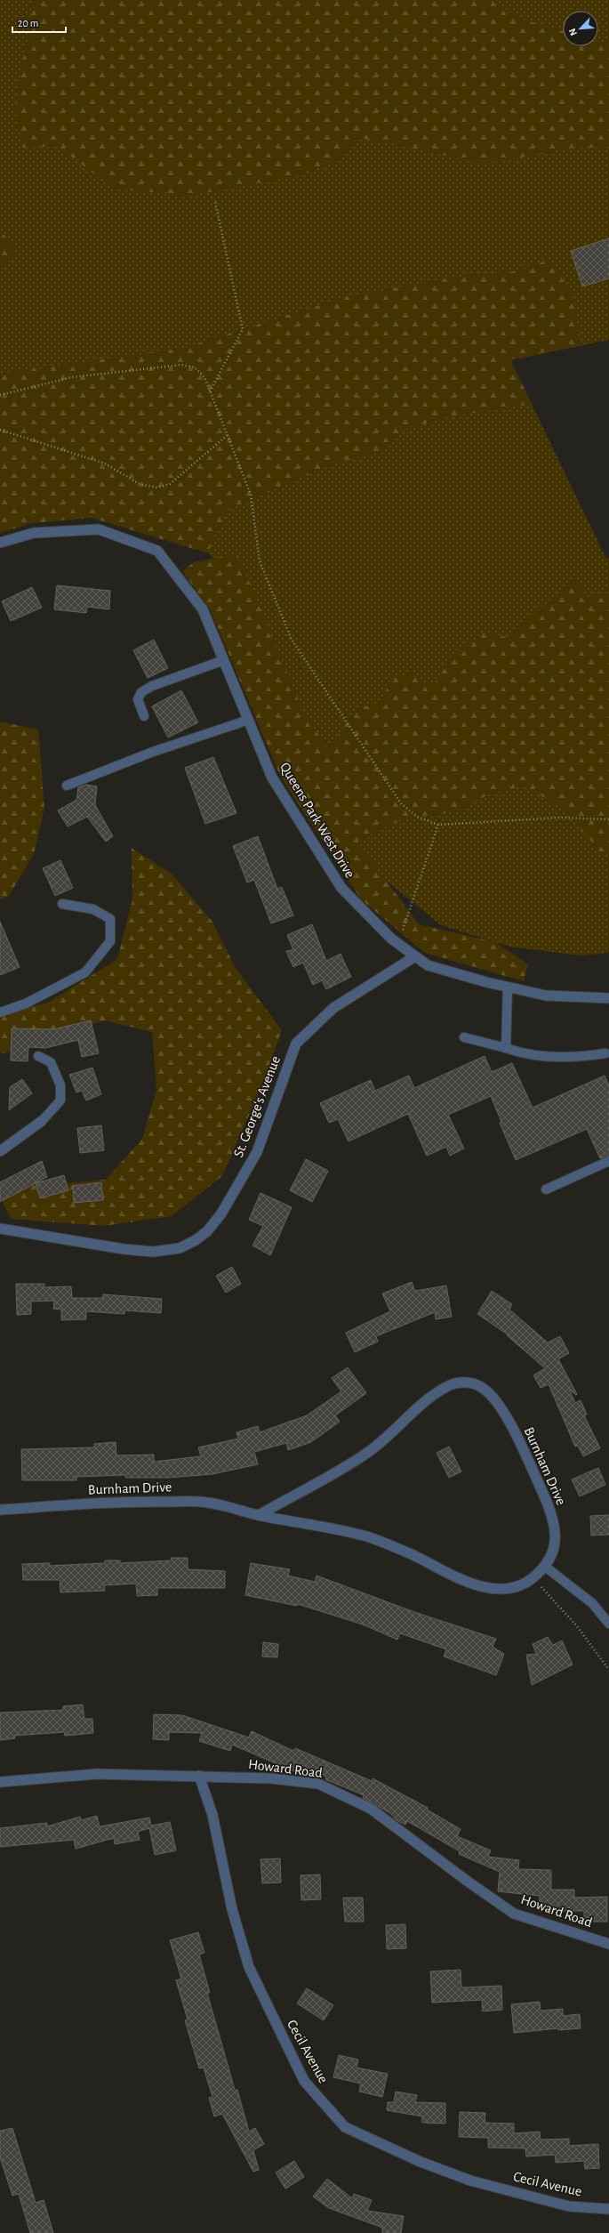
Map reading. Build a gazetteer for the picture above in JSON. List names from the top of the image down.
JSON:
{
  "streets": {
    "street": [
      "Queens Park West Drive",
      "St. George's Avenue",
      "Burnham Drive",
      "Howard Road",
      "Cecil Avenue"
    ]
  },
  "crossings": [
    ["Queens Park West Drive", "St. George's Avenue"],
    ["Howard Road", "Cecil Avenue"]
  ],
  "scale_bar": "20 m",
  "north": "bottom left"
}
